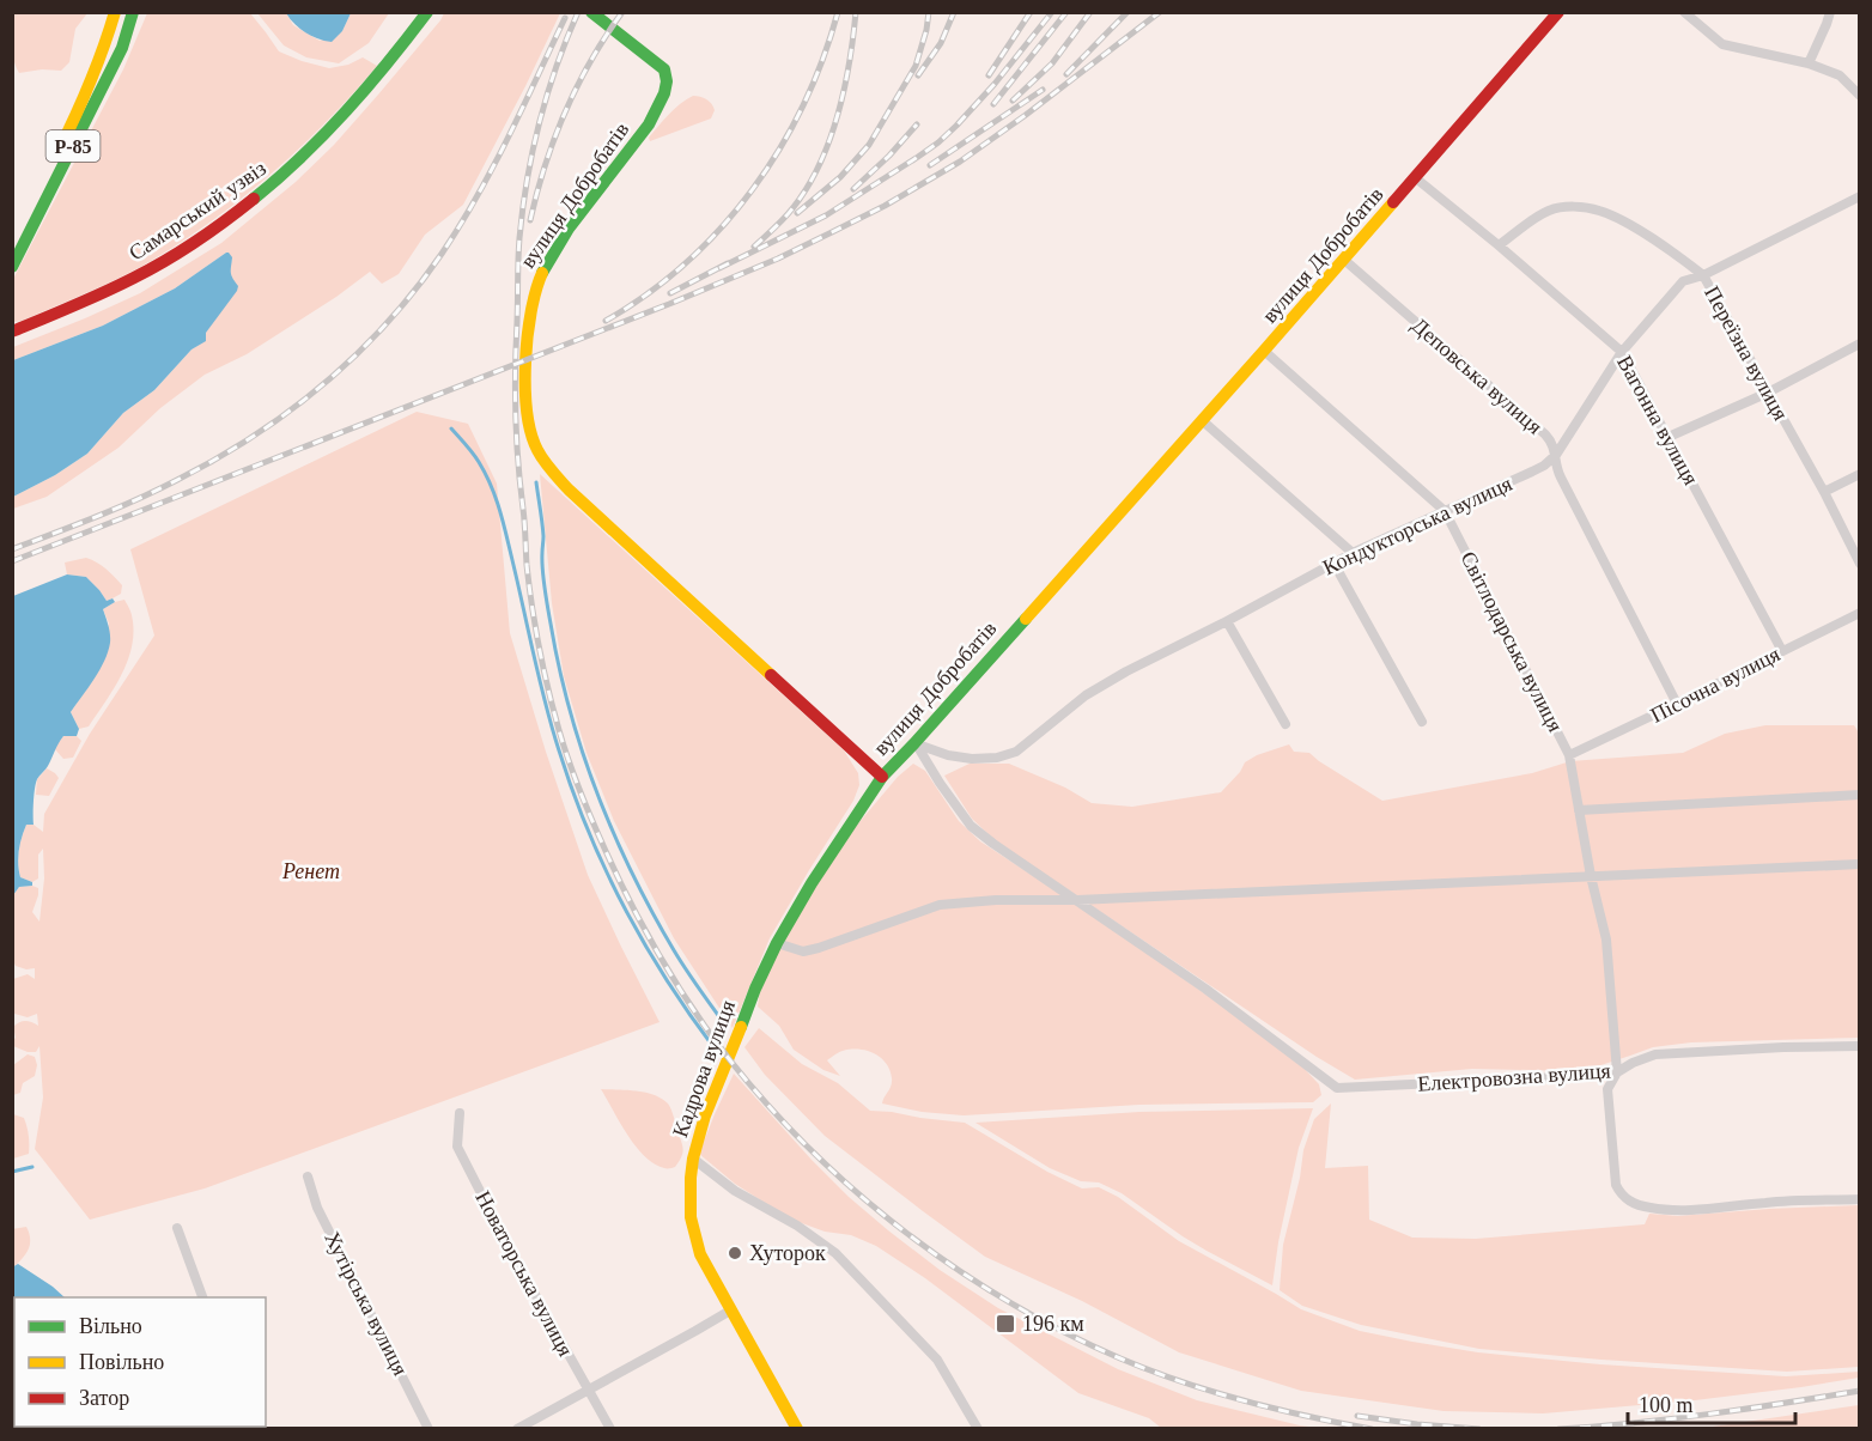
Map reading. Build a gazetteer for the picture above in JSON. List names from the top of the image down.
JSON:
{
  "streets": {
    "street": [
      "Р-85",
      "вулиця Добробатів",
      "Самарський узвіз",
      "Переїзна вулиця",
      "Деповська вулиця",
      "Вагонна вулиця",
      "Кондукторська вулиця",
      "Світлодарська вулиця",
      "Пісочна вулиця",
      "Кадрова вулиця",
      "Електровозна вулиця",
      "Новаторська вулиця",
      "Хутірська вулиця"
    ]
  },
  "crossings": [
    ["вулиця Добробатів", "Деповська вулиця"],
    ["вулиця Добробатів", "Вагонна вулиця"],
    ["вулиця Добробатів", "Кондукторська вулиця"],
    ["вулиця Добробатів", "Світлодарська вулиця"],
    ["вулиця Добробатів", "Кадрова вулиця"],
    ["Переїзна вулиця", "Вагонна вулиця"],
    ["Переїзна вулиця", "Кондукторська вулиця"],
    ["Деповська вулиця", "Кондукторська вулиця"],
    ["Деповська вулиця", "Пісочна вулиця"],
    ["Вагонна вулиця", "Кондукторська вулиця"],
    ["Вагонна вулиця", "Пісочна вулиця"],
    ["Кондукторська вулиця", "Світлодарська вулиця"],
    ["Світлодарська вулиця", "Пісочна вулиця"],
    ["Світлодарська вулиця", "Електровозна вулиця"]
  ],
  "parks": ["Ренет"],
  "places": {
    "other": ["Хуторок"],
    "transit": ["196 км"]
  },
  "legend": ["Вільно", "Повільно", "Затор"],
  "scale_bar": "100 m"
}
